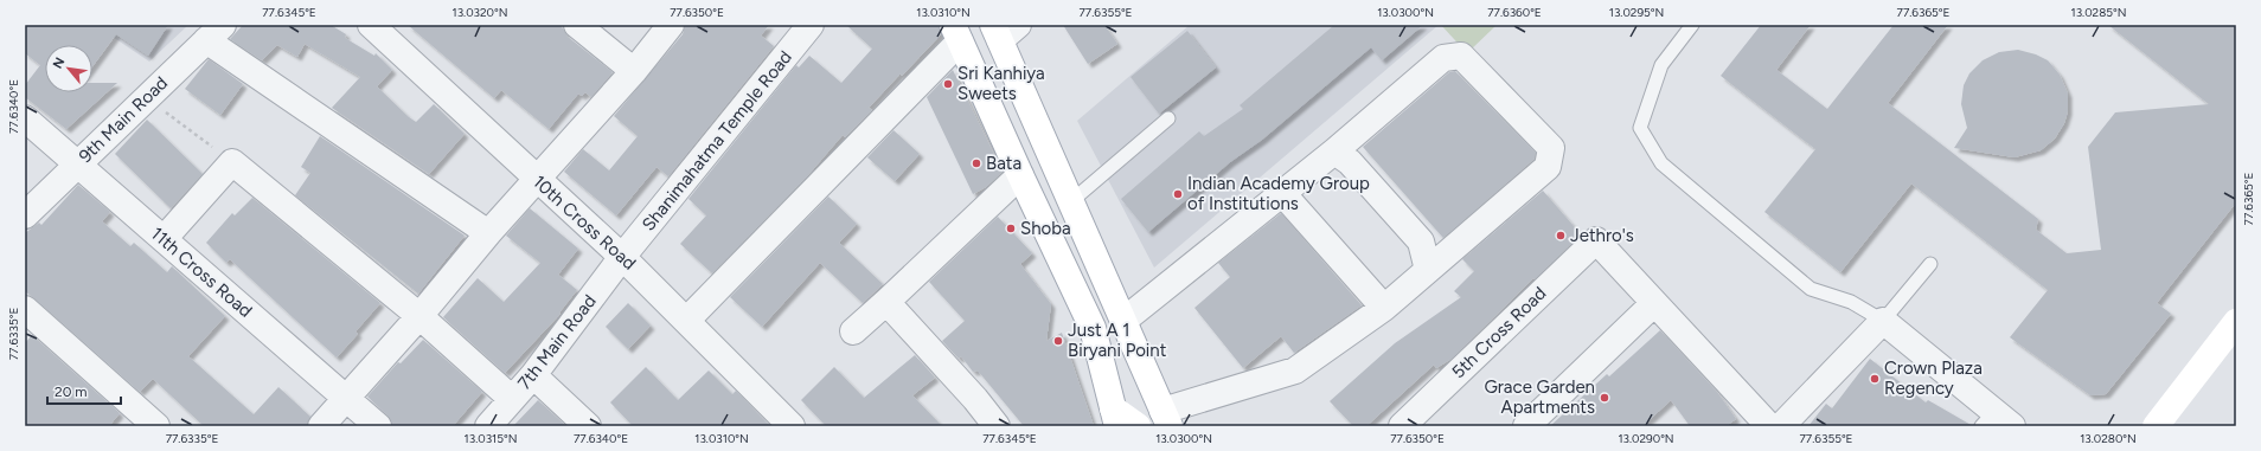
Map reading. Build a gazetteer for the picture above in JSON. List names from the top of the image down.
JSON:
{
  "streets": {
    "street": [
      "9th Main Road",
      "Shanimahatma Temple Road",
      "10th Cross Road",
      "11th Cross Road",
      "5th Cross Road",
      "7th Main Road"
    ]
  },
  "crossings": [
    ["9th Main Road", "11th Cross Road"],
    ["Shanimahatma Temple Road", "10th Cross Road"],
    ["Shanimahatma Temple Road", "7th Main Road"],
    ["10th Cross Road", "7th Main Road"]
  ],
  "places": [
    "Sri Kanhiya Sweets",
    "Bata",
    "Indian Academy Group of Institutions",
    "Shoba",
    "Jethro's",
    "Just A 1 Biryani Point",
    "Crown Plaza Regency",
    "Grace Garden Apartments"
  ],
  "scale_bar": "20 m",
  "north": "top left",
  "coordinates": [
    "77.6345°E",
    "13.0320°N",
    "77.6350°E",
    "13.0310°N",
    "77.6355°E",
    "13.0300°N",
    "77.6360°E",
    "13.0295°N",
    "77.6365°E",
    "13.0285°N",
    "77.6340°E",
    "77.6335°E",
    "13.0315°N",
    "13.0290°N",
    "13.0280°N"
  ]
}
